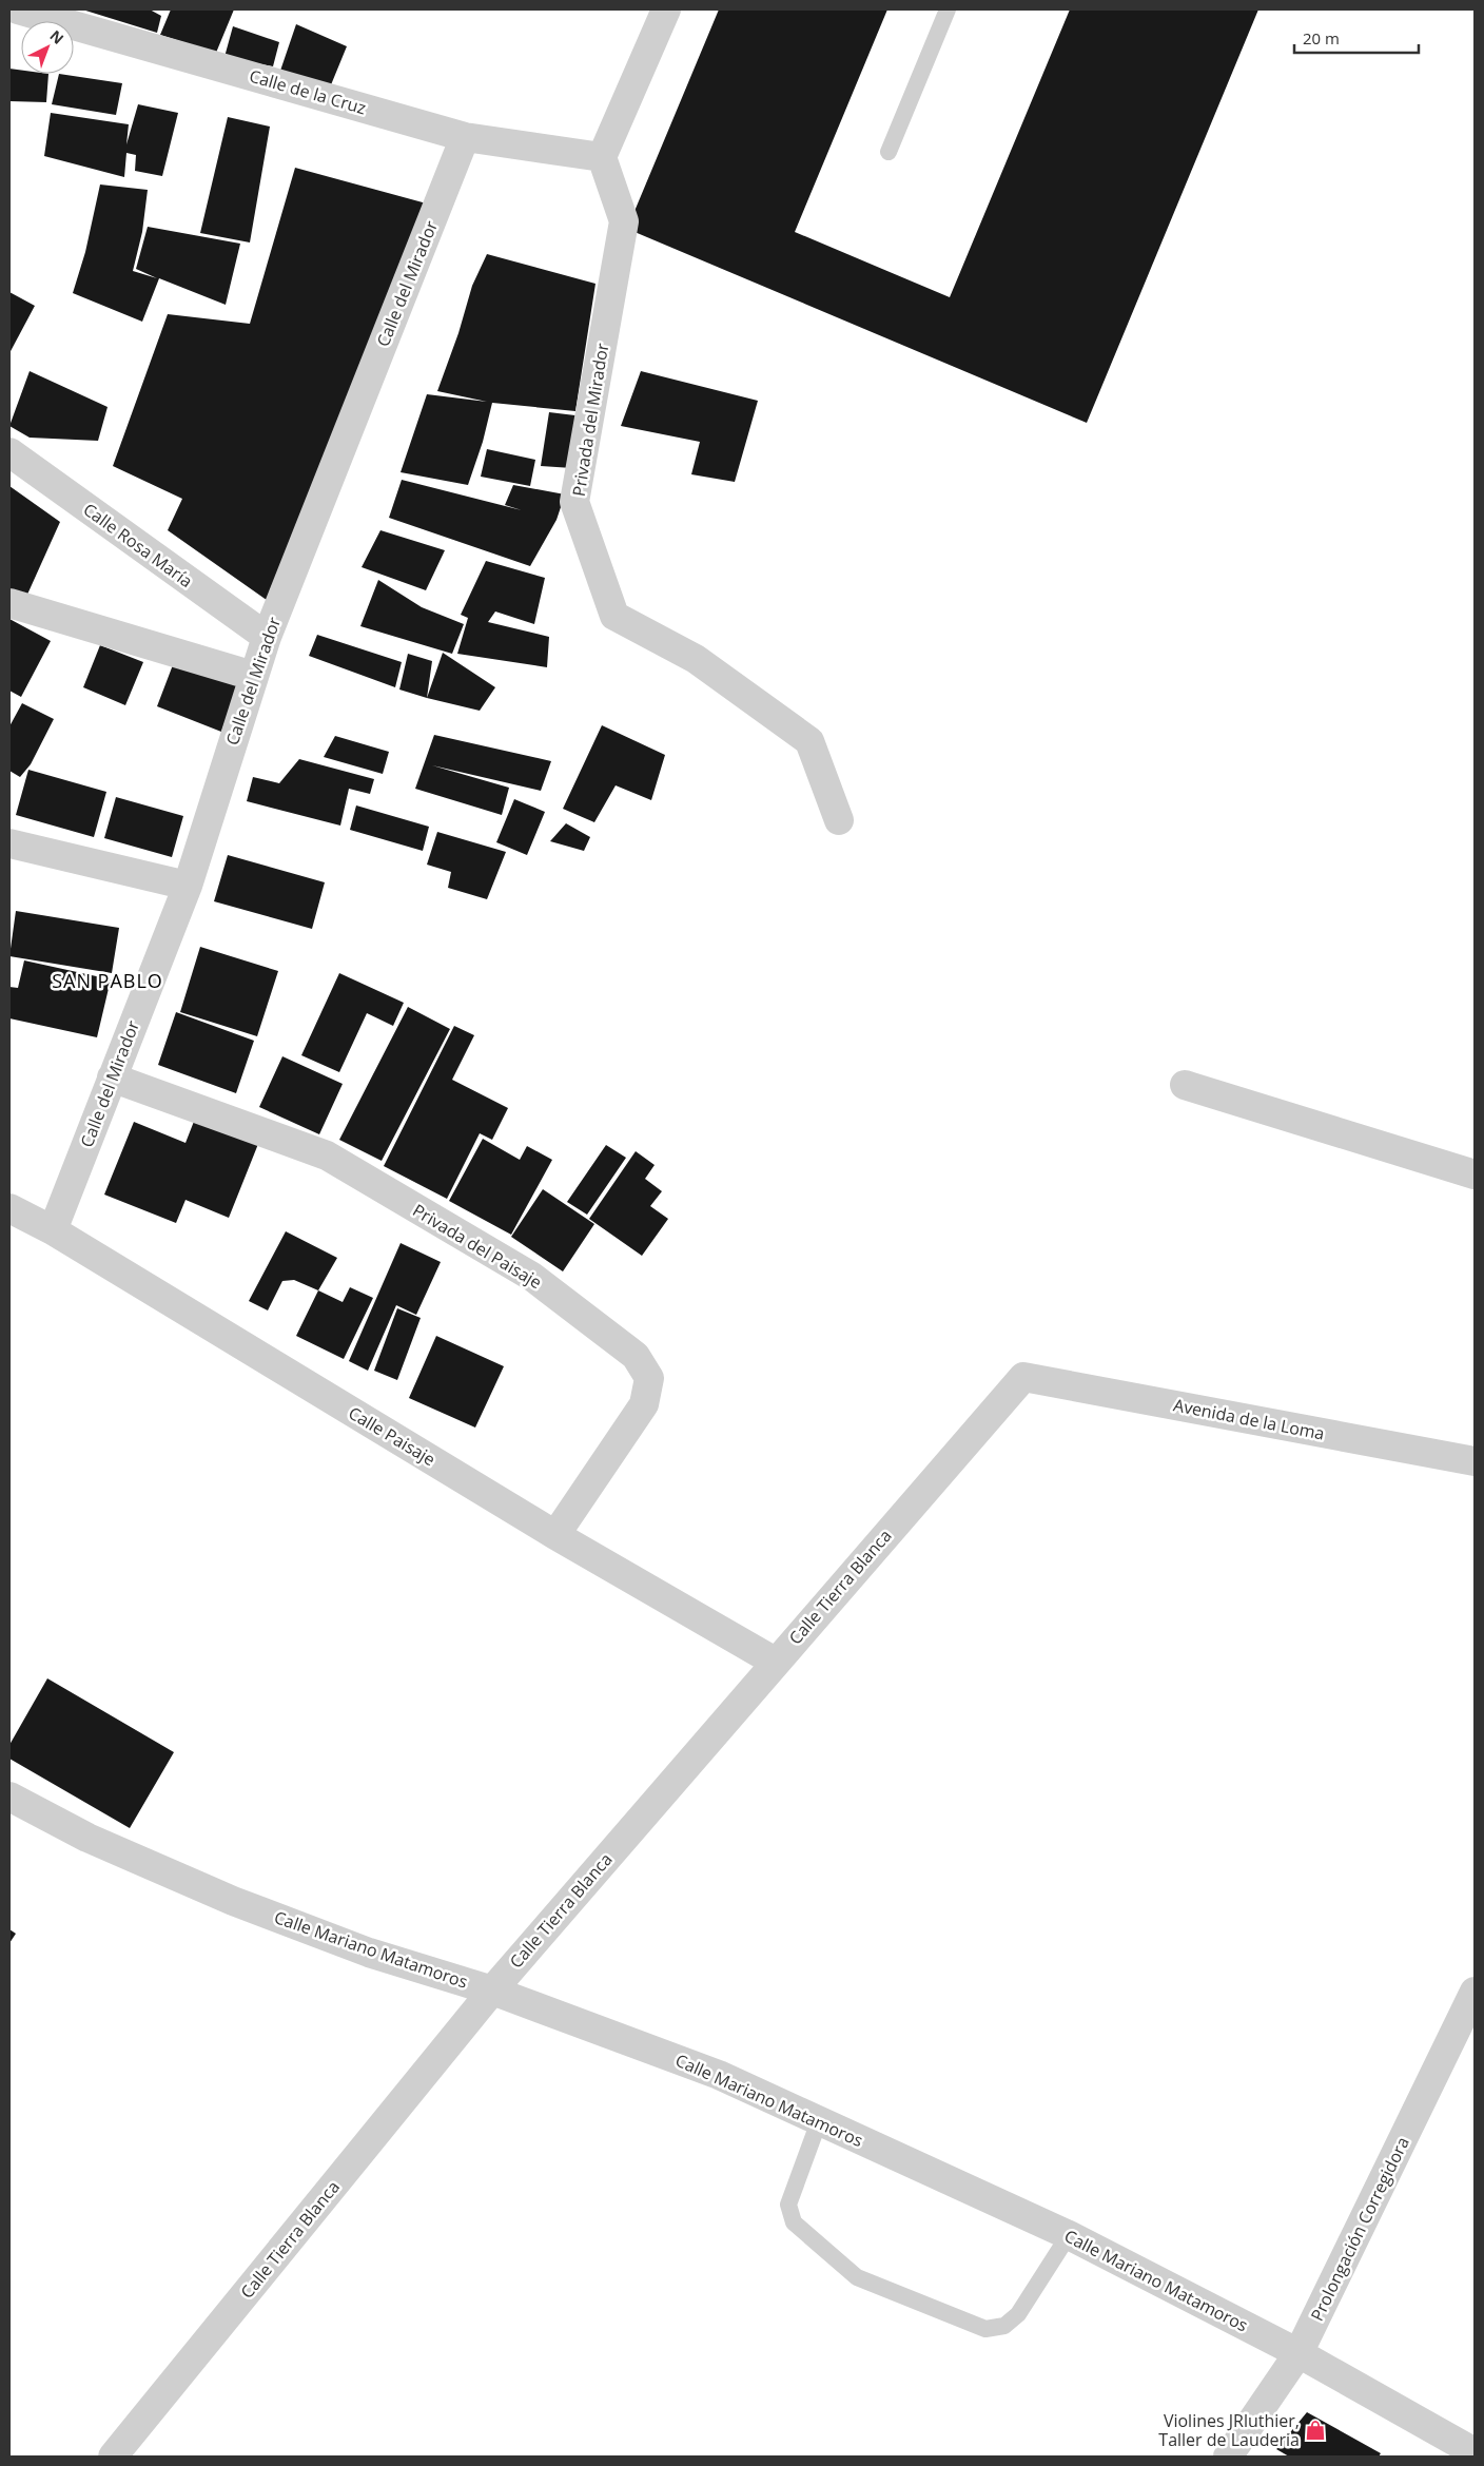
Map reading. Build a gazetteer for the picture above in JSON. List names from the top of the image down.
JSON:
{
  "streets": {
    "street": [
      "Calle de la Cruz",
      "Calle del Mirador",
      "Privada del Mirador",
      "Calle Rosa María",
      "Privada del Paisaje",
      "Avenida de la Loma",
      "Calle Paisaje",
      "Calle Tierra Blanca",
      "Calle Mariano Matamoros",
      "Prolongación Corregidora"
    ]
  },
  "crossings": [
    ["Calle de la Cruz", "Calle del Mirador"],
    ["Calle de la Cruz", "Privada del Mirador"],
    ["Calle del Mirador", "Calle Rosa María"],
    ["Calle del Mirador", "Privada del Paisaje"],
    ["Calle del Mirador", "Calle Paisaje"],
    ["Privada del Paisaje", "Calle Paisaje"],
    ["Avenida de la Loma", "Calle Tierra Blanca"],
    ["Calle Paisaje", "Calle Tierra Blanca"],
    ["Calle Tierra Blanca", "Calle Mariano Matamoros"],
    ["Calle Mariano Matamoros", "Prolongación Corregidora"]
  ],
  "districts": ["SAN PABLO"],
  "places": {
    "shop": ["Violines JRluthier, Taller de Lauderia"]
  },
  "scale_bar": "20 m",
  "north": "top right"
}
